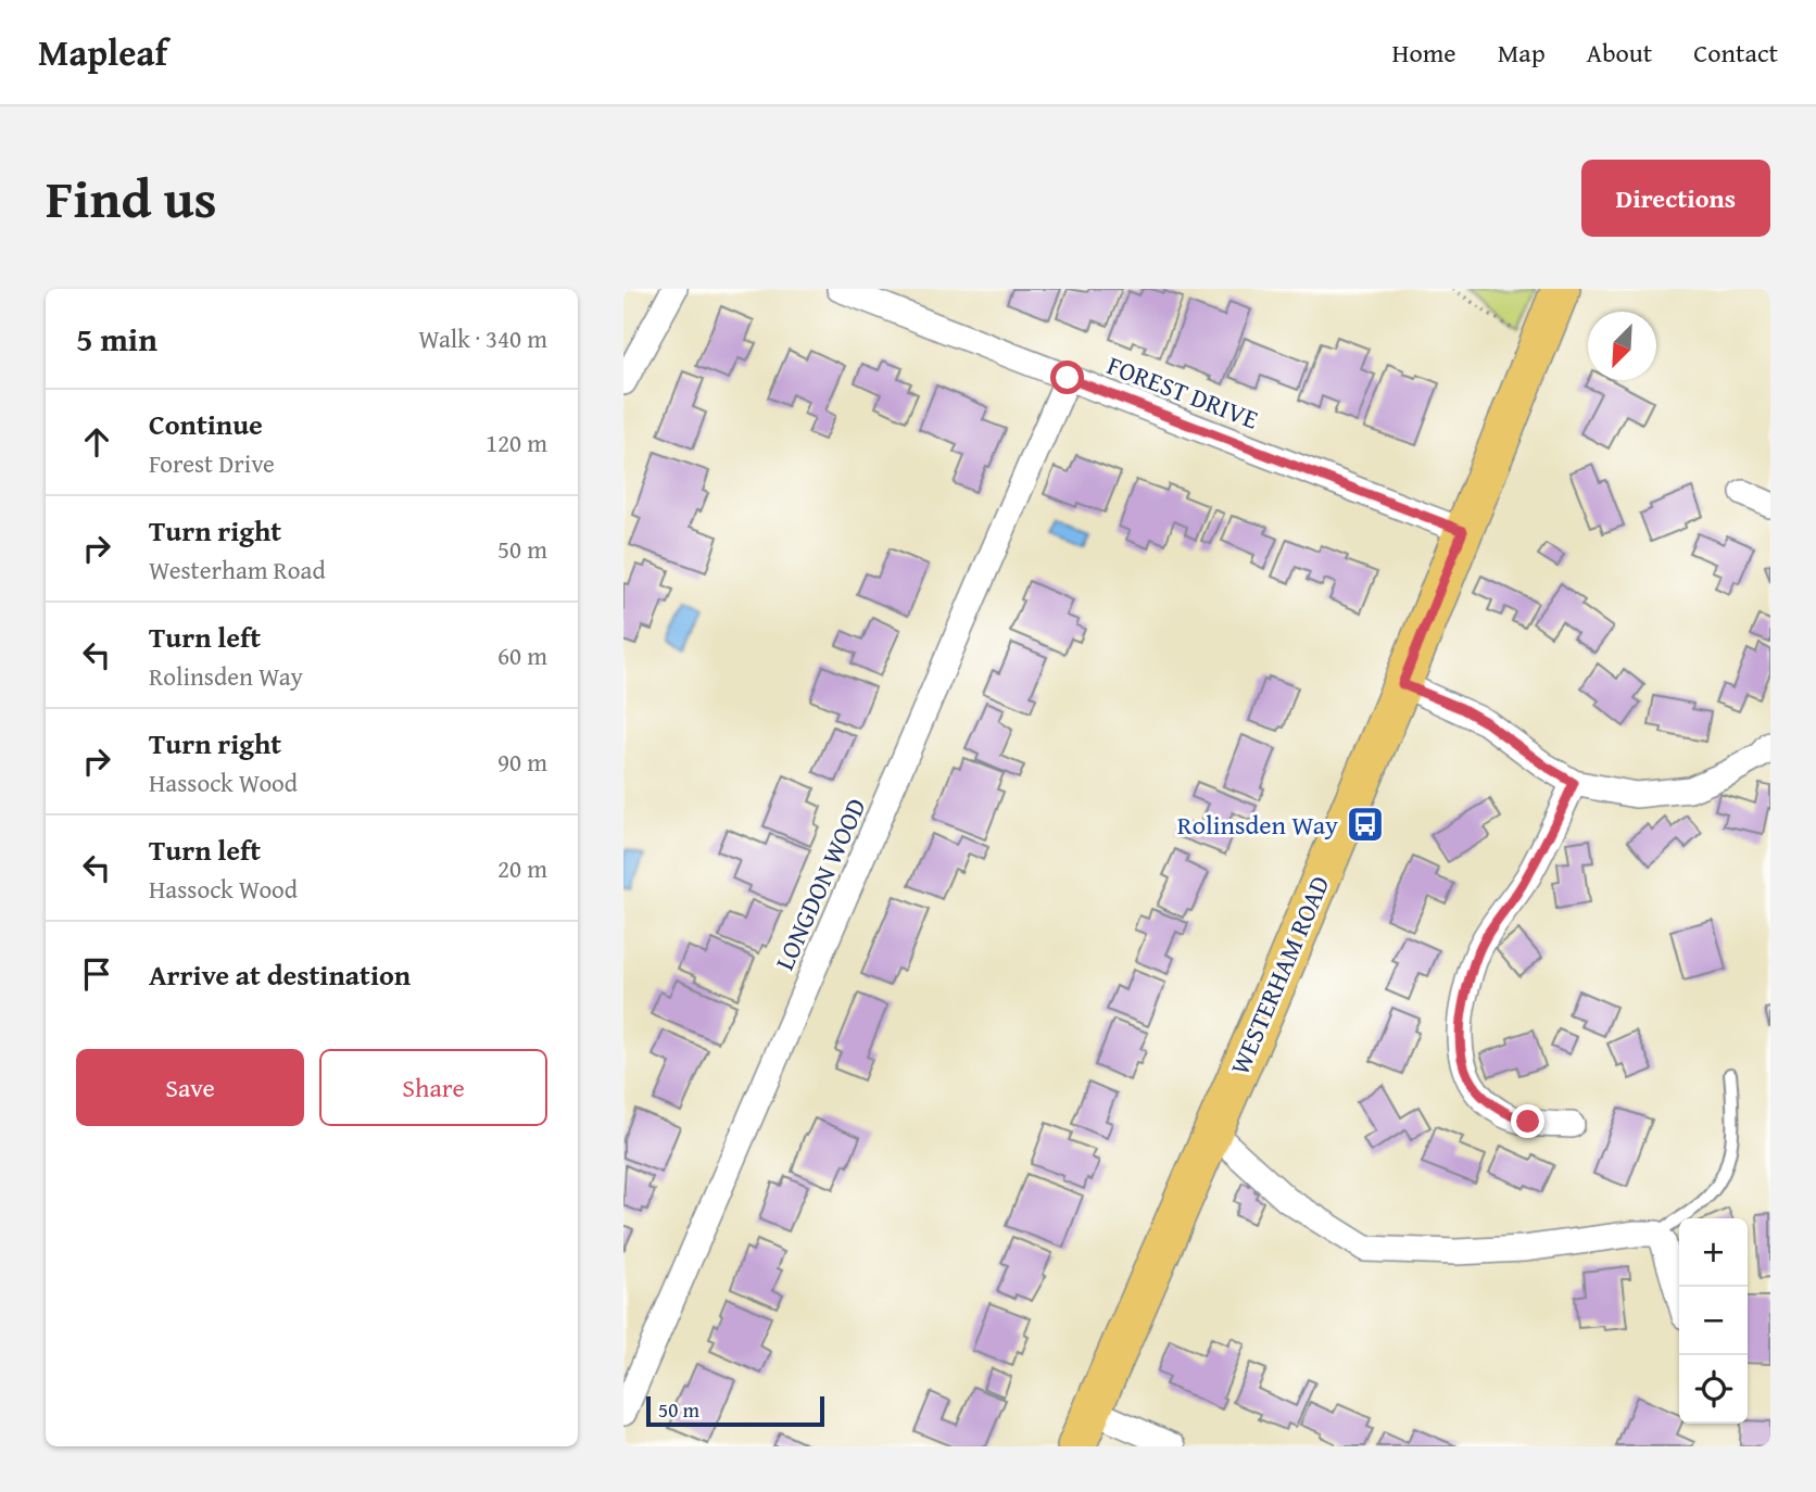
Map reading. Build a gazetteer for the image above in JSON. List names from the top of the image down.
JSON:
{
  "streets": {
    "main road": ["WESTERHAM ROAD"],
    "street": ["FOREST DRIVE", "LONGDON WOOD"]
  },
  "crossings": [
    ["FOREST DRIVE", "LONGDON WOOD"],
    ["FOREST DRIVE", "WESTERHAM ROAD"]
  ],
  "places": {
    "bus stop": ["Rolinsden Way"]
  },
  "scale_bar": "50 m",
  "north": "bottom left",
  "page": {
    "header": "Mapleaf",
    "nav": [
      "Home",
      "Map",
      "About",
      "Contact"
    ],
    "title": "Find us",
    "buttons": [
      "Directions",
      ["Save", "Share"]
    ],
    "heading": ["5 min", "Walk · 340 m"],
    "list": [
      ["Continue", "Forest Drive", "120 m"],
      ["Turn right", "Westerham Road", "50 m"],
      ["Turn left", "Rolinsden Way", "60 m"],
      ["Turn right", "Hassock Wood", "90 m"],
      ["Turn left", "Hassock Wood", "20 m"],
      "Arrive at destination"
    ],
    "map_buttons": ["+", "−"],
    "scale": "50 m"
  }
}
